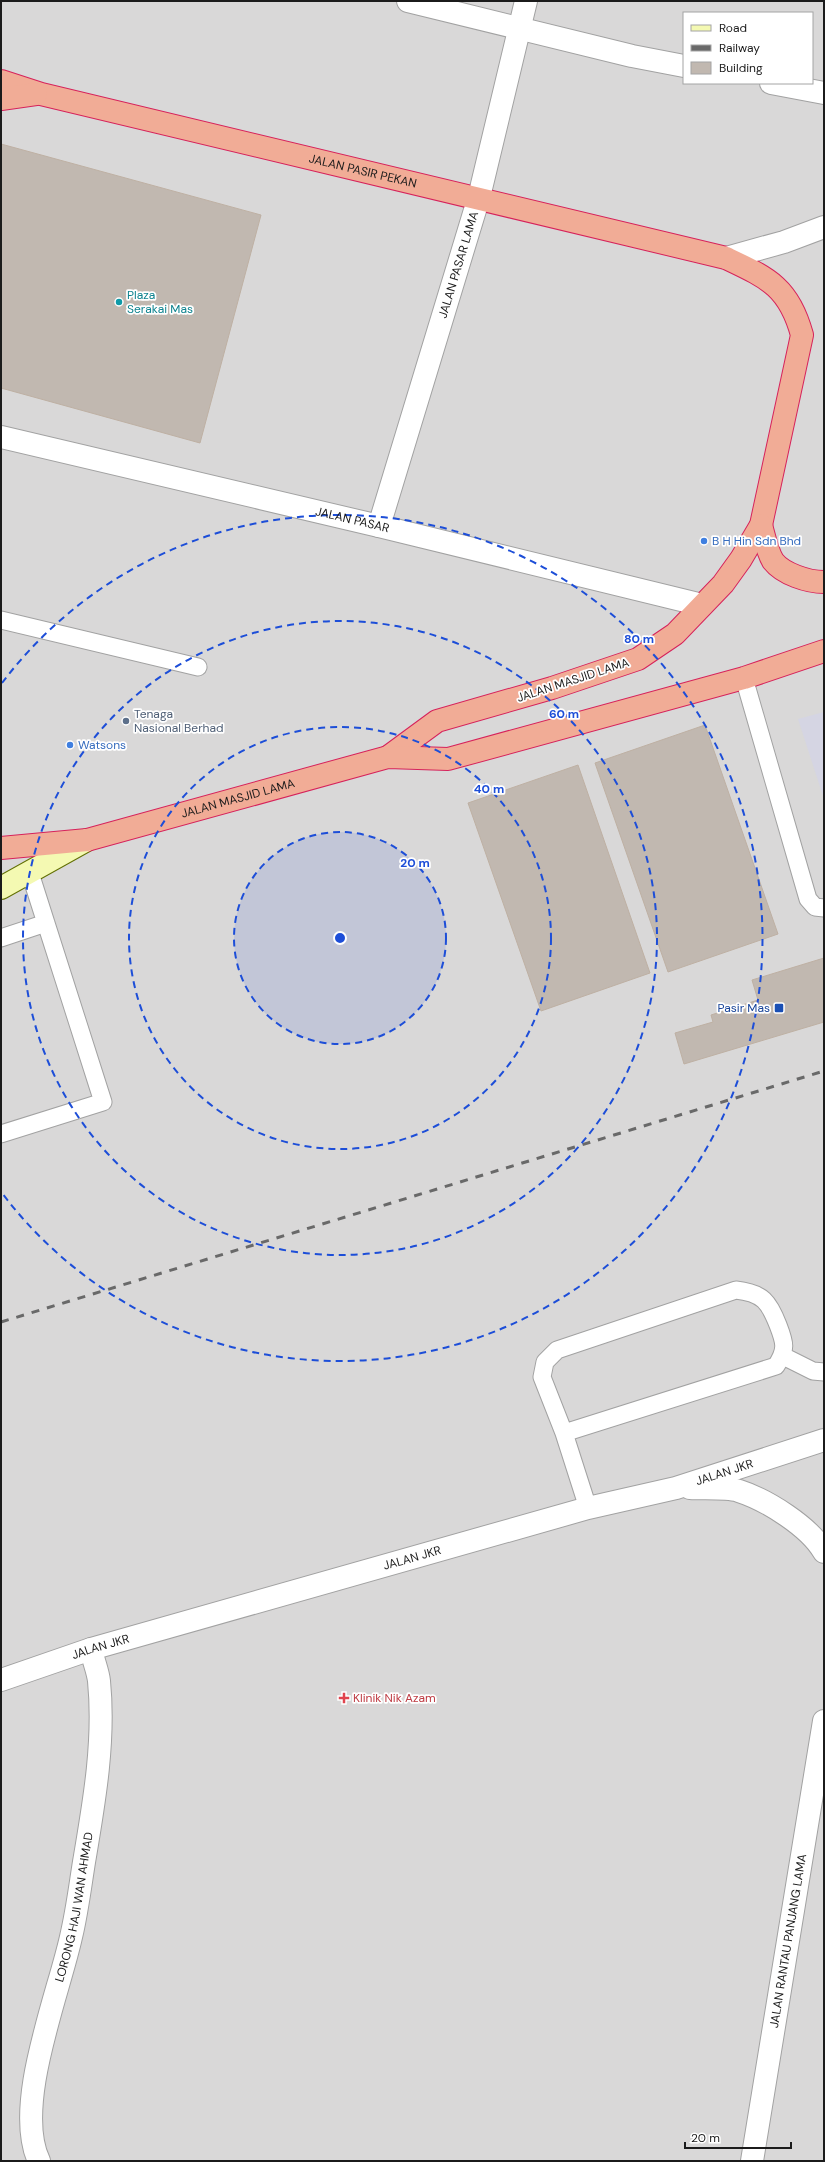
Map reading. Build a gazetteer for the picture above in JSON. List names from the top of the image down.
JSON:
{
  "streets": {
    "highway": ["JALAN PASIR PEKAN", "JALAN MASJID LAMA"],
    "street": [
      "JALAN PASAR LAMA",
      "JALAN PASAR",
      "JALAN JKR",
      "LORONG HAJI WAN AHMAD",
      "JALAN RANTAU PANJANG LAMA"
    ]
  },
  "crossings": [
    ["JALAN PASIR PEKAN", "JALAN PASAR LAMA"],
    ["JALAN PASIR PEKAN", "JALAN MASJID LAMA"],
    ["JALAN PASAR LAMA", "JALAN PASAR"],
    ["JALAN PASAR", "JALAN MASJID LAMA"],
    ["JALAN JKR", "LORONG HAJI WAN AHMAD"]
  ],
  "places": {
    "other": [
      "Plaza Serakai Mas",
      "B H Hin Sdn Bhd",
      "Tenaga Nasional Berhad",
      "Watsons"
    ],
    "transit": ["Pasir Mas"],
    "health": ["Klinik Nik Azam"]
  },
  "legend": ["Road", "Railway", "Building"],
  "scale_bar": "20 m",
  "rings": [
    "80 m",
    "60 m",
    "40 m",
    "20 m"
  ]
}
